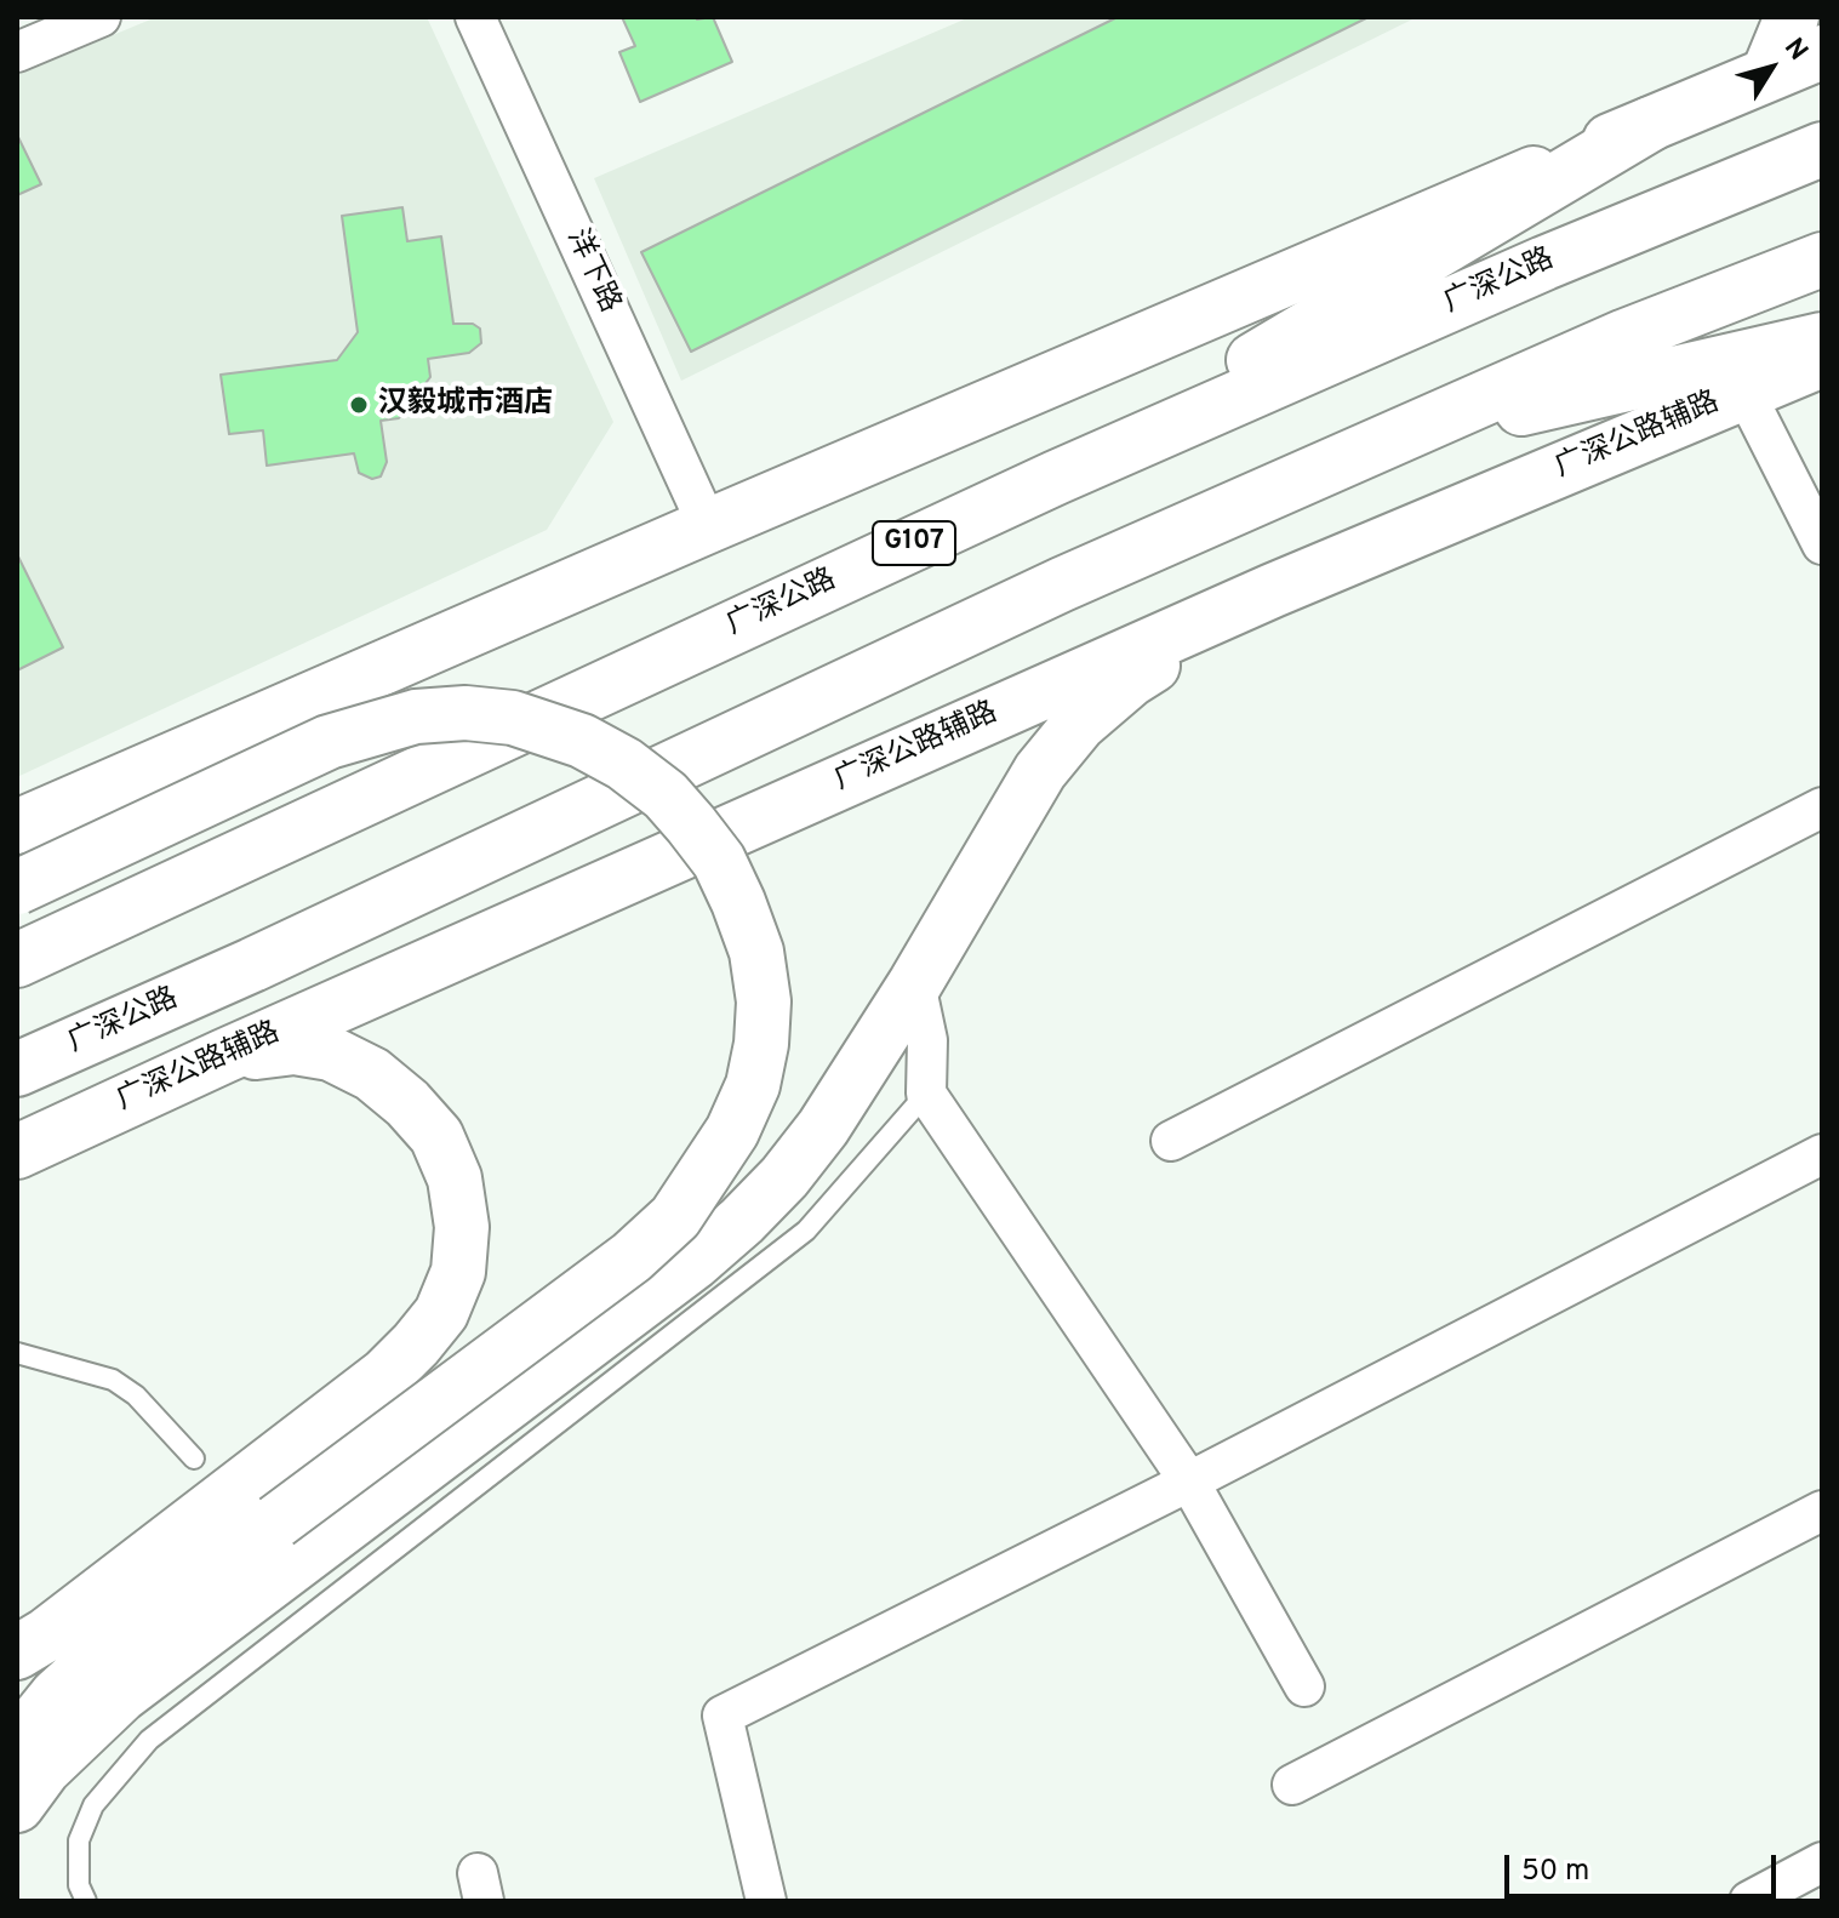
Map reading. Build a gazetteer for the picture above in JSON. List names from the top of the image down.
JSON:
{
  "streets": {
    "main road": ["广深公路", "广深公路辅路", "G107"],
    "street": ["洋下路"]
  },
  "places": ["汉毅城市酒店"],
  "scale_bar": "50 m",
  "north": "top right"
}
